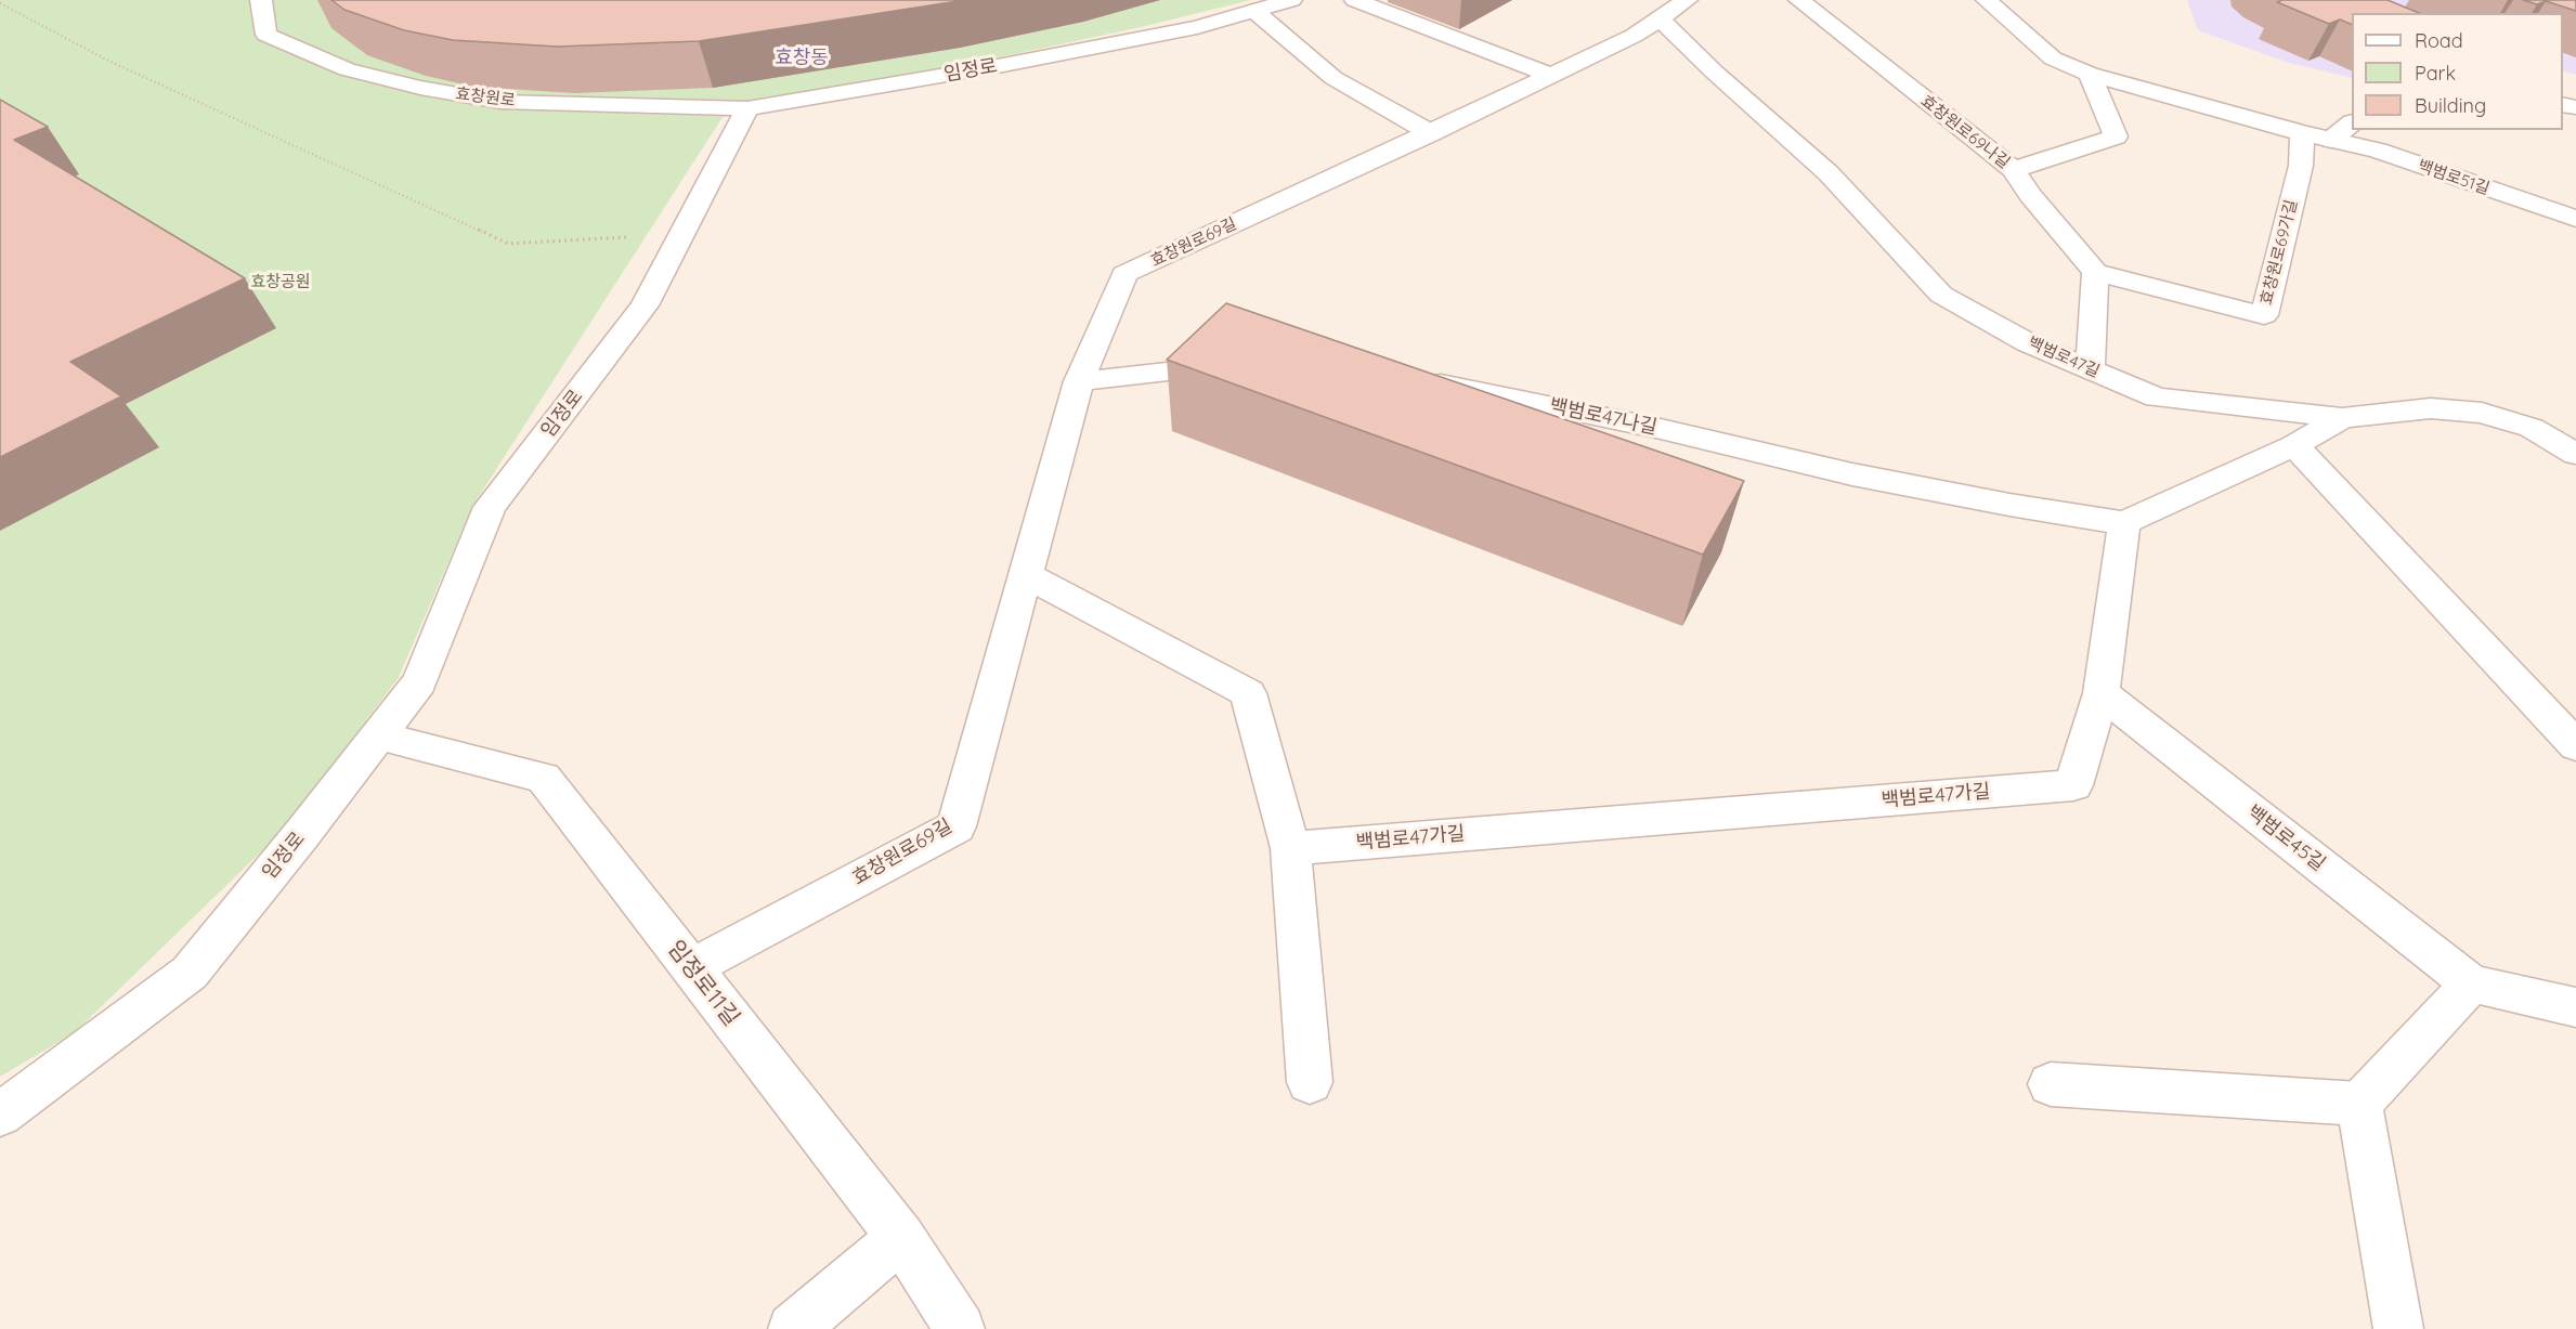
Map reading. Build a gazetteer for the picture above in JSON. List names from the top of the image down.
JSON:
{
  "streets": {
    "street": [
      "임정로",
      "효창원로",
      "효창원로69나길",
      "백범로51길",
      "효창원로69길",
      "효창원로69가길",
      "백범로47길",
      "백범로47나길",
      "백범로47가길",
      "백범로45길",
      "임정로11길"
    ]
  },
  "crossings": [
    ["임정로", "효창원로"],
    ["임정로", "임정로11길"],
    ["효창원로69나길", "효창원로69가길"],
    ["백범로51길", "효창원로69가길"],
    ["효창원로69길", "백범로47길"],
    ["효창원로69길", "임정로11길"],
    ["백범로47나길", "백범로47가길"],
    ["백범로47가길", "백범로45길"]
  ],
  "districts": ["효창동"],
  "parks": ["효창공원"],
  "legend": ["Road", "Park", "Building"]
}
